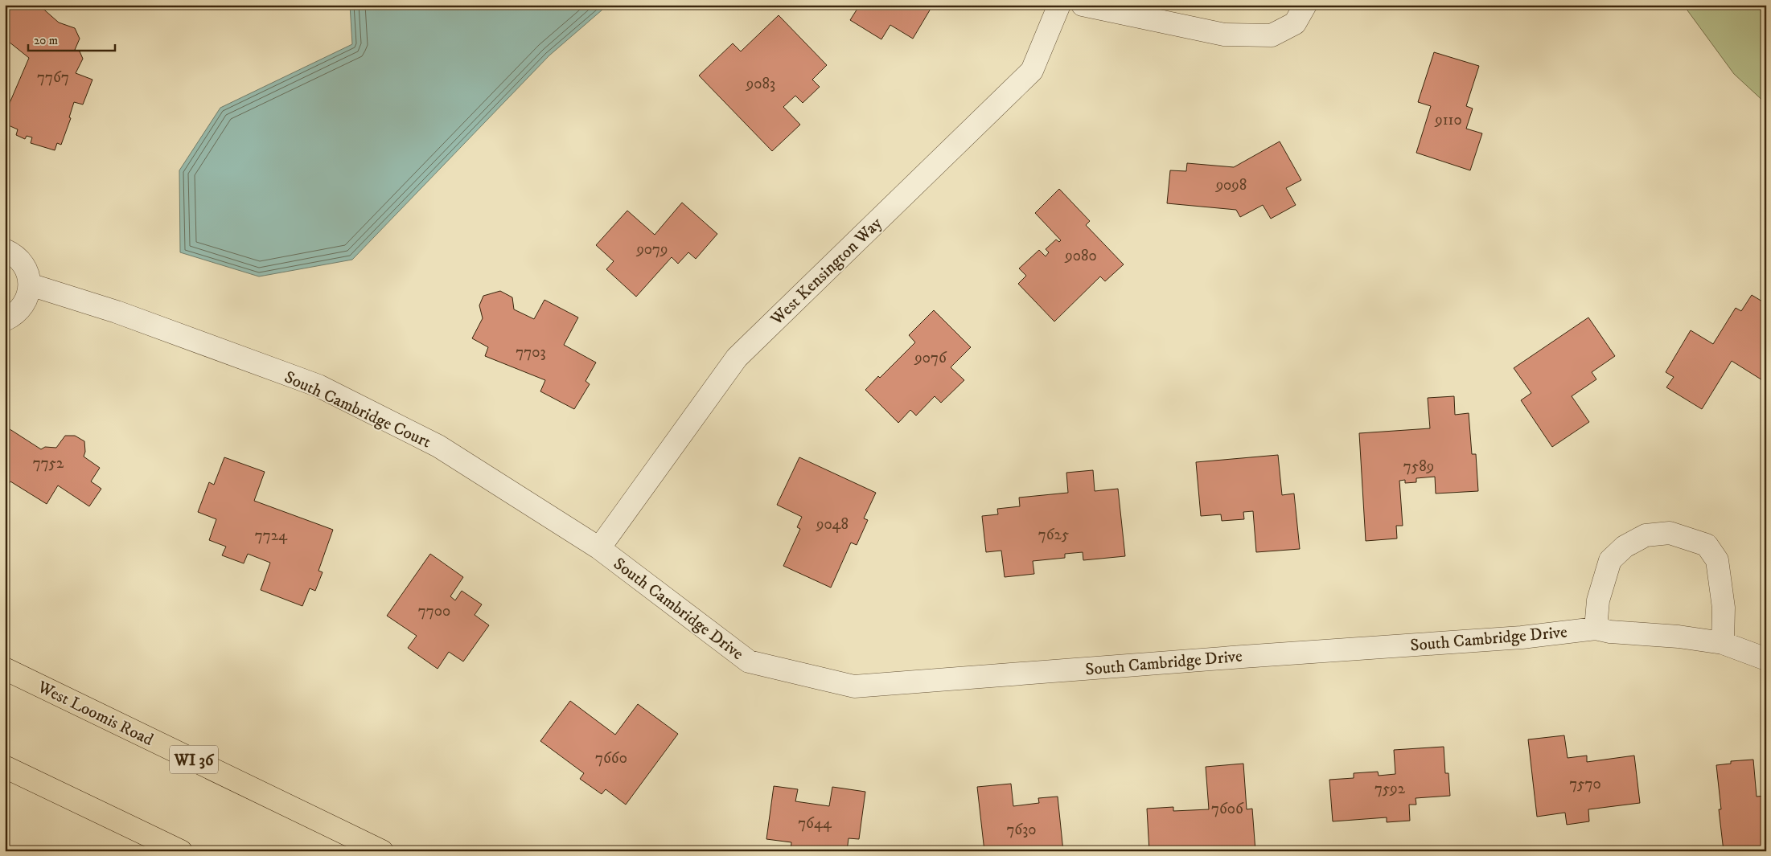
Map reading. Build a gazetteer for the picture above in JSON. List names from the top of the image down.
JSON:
{
  "streets": {
    "main road": ["West Loomis Road", "WI 36"],
    "street": ["West Kensington Way", "South Cambridge Court", "South Cambridge Drive"]
  },
  "crossings": [
    ["West Kensington Way", "South Cambridge Court"],
    ["West Kensington Way", "South Cambridge Drive"],
    ["South Cambridge Court", "South Cambridge Drive"]
  ],
  "house_numbers": [
    "7767",
    "9083",
    "9110",
    "9098",
    "9079",
    "9080",
    "7703",
    "9076",
    "7752",
    "7589",
    "9048",
    "7625",
    "7724",
    "7700",
    "7660",
    "7570",
    "7592",
    "7606",
    "7644",
    "7630"
  ],
  "scale_bar": "20 m"
}
